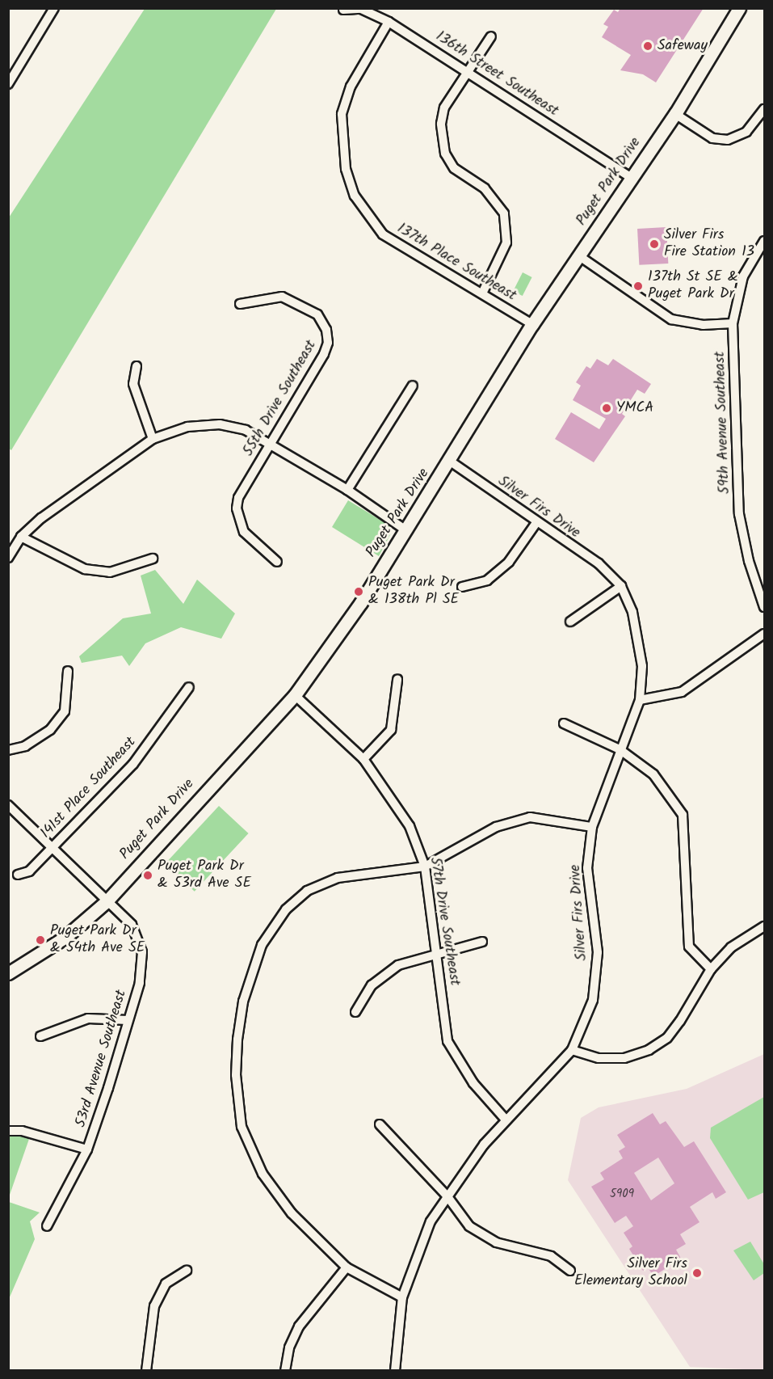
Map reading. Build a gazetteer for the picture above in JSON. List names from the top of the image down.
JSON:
{
  "streets": {
    "street": [
      "136th Street Southeast",
      "Puget Park Drive",
      "137th Place Southeast",
      "55th Drive Southeast",
      "59th Avenue Southeast",
      "Silver Firs Drive",
      "141st Place Southeast",
      "57th Drive Southeast",
      "53rd Avenue Southeast"
    ]
  },
  "crossings": [
    ["136th Street Southeast", "Puget Park Drive"],
    ["136th Street Southeast", "137th Place Southeast"],
    ["Puget Park Drive", "137th Place Southeast"],
    ["Puget Park Drive", "Silver Firs Drive"],
    ["Puget Park Drive", "57th Drive Southeast"],
    ["Puget Park Drive", "53rd Avenue Southeast"],
    ["Silver Firs Drive", "57th Drive Southeast"],
    ["141st Place Southeast", "53rd Avenue Southeast"]
  ],
  "places": [
    "Safeway",
    "Silver Firs Fire Station 13",
    "137th St SE & Puget Park Dr",
    "YMCA",
    "Puget Park Dr & 138th Pl SE",
    "Puget Park Dr & 53rd Ave SE",
    "Puget Park Dr & 54th Ave SE",
    "Silver Firs Elementary School"
  ],
  "house_numbers": ["5909"]
}
